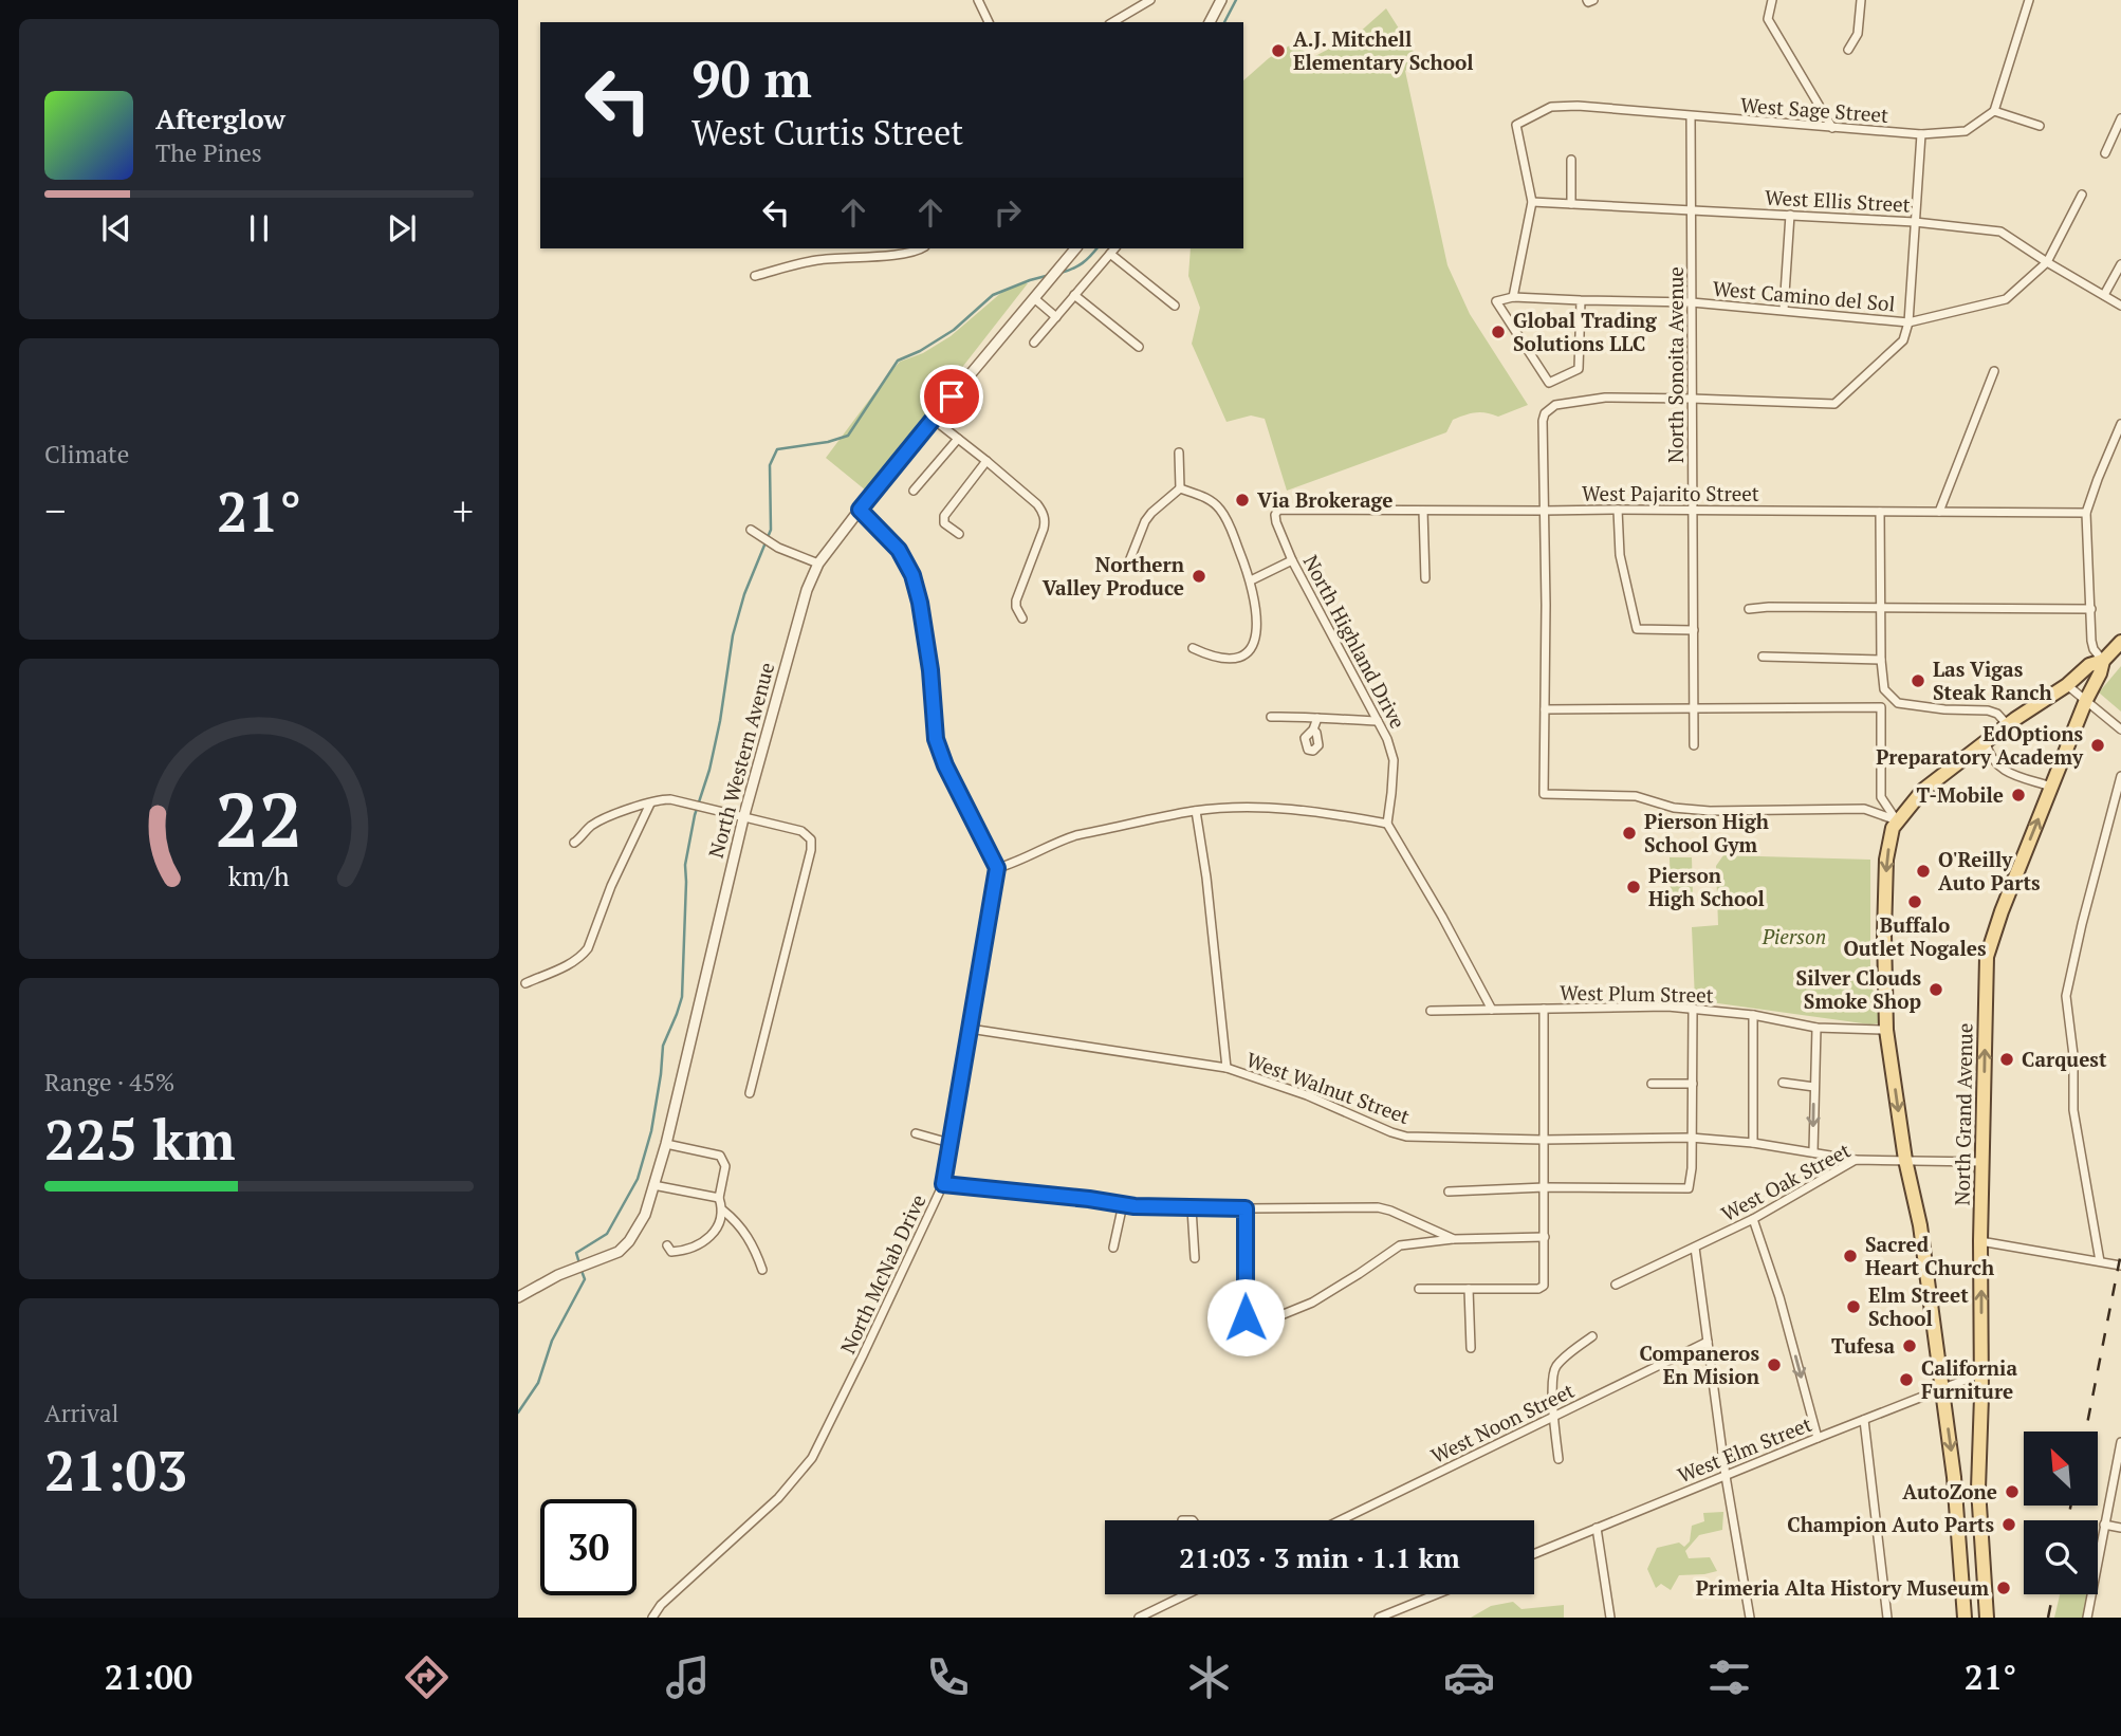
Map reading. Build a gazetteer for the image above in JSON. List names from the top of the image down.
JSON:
{
  "streets": {
    "main road": ["North Grand Avenue"],
    "street": [
      "West Sage Street",
      "West Ellis Street",
      "West Camino del Sol",
      "North Sonoita Avenue",
      "West Pajarito Street",
      "North Highland Drive",
      "North Western Avenue",
      "West Plum Street",
      "West Walnut Street",
      "West Oak Street",
      "North McNab Drive",
      "West Noon Street",
      "West Elm Street"
    ]
  },
  "crossings": [
    ["West Sage Street", "West Ellis Street"],
    ["West Sage Street", "North Sonoita Avenue"],
    ["West Ellis Street", "West Camino del Sol"],
    ["West Ellis Street", "North Sonoita Avenue"],
    ["West Camino del Sol", "North Sonoita Avenue"],
    ["North Sonoita Avenue", "West Pajarito Street"],
    ["West Pajarito Street", "North Highland Drive"],
    ["West Walnut Street", "West Oak Street"],
    ["West Walnut Street", "North McNab Drive"],
    ["North Grand Avenue", "West Oak Street"],
    ["North Grand Avenue", "West Elm Street"]
  ],
  "parks": ["Pierson"],
  "places": [
    "A.J. Mitchell Elementary School",
    "Global Trading Solutions LLC",
    "Via Brokerage",
    "Northern Valley Produce",
    "Las Vigas Steak Ranch",
    "EdOptions Preparatory Academy",
    "T-Mobile",
    "Pierson High School Gym",
    "O'Reilly Auto Parts",
    "Pierson High School",
    "Buffalo Outlet Nogales",
    "Silver Clouds Smoke Shop",
    "Carquest",
    "Sacred Heart Church",
    "Elm Street School",
    "Tufesa",
    "Companeros En Mision",
    "California Furniture",
    "AutoZone",
    "Champion Auto Parts",
    "Primeria Alta History Museum"
  ],
  "north": "top left",
  "page": {
    "turn": ["90 m", "West Curtis Street"],
    "song": ["Afterglow", "The Pines"],
    "tile": [
      "Climate",
      ["Range · 45%", "225 km"],
      ["Arrival", "21:03"]
    ],
    "heat": ["−", "21°", "+"],
    "limit": "30",
    "trip": "21:03 · 3 min · 1.1 km",
    "tabs": ["21:00", "21°"],
    "gauge": ["22", "km/h"]
  }
}
